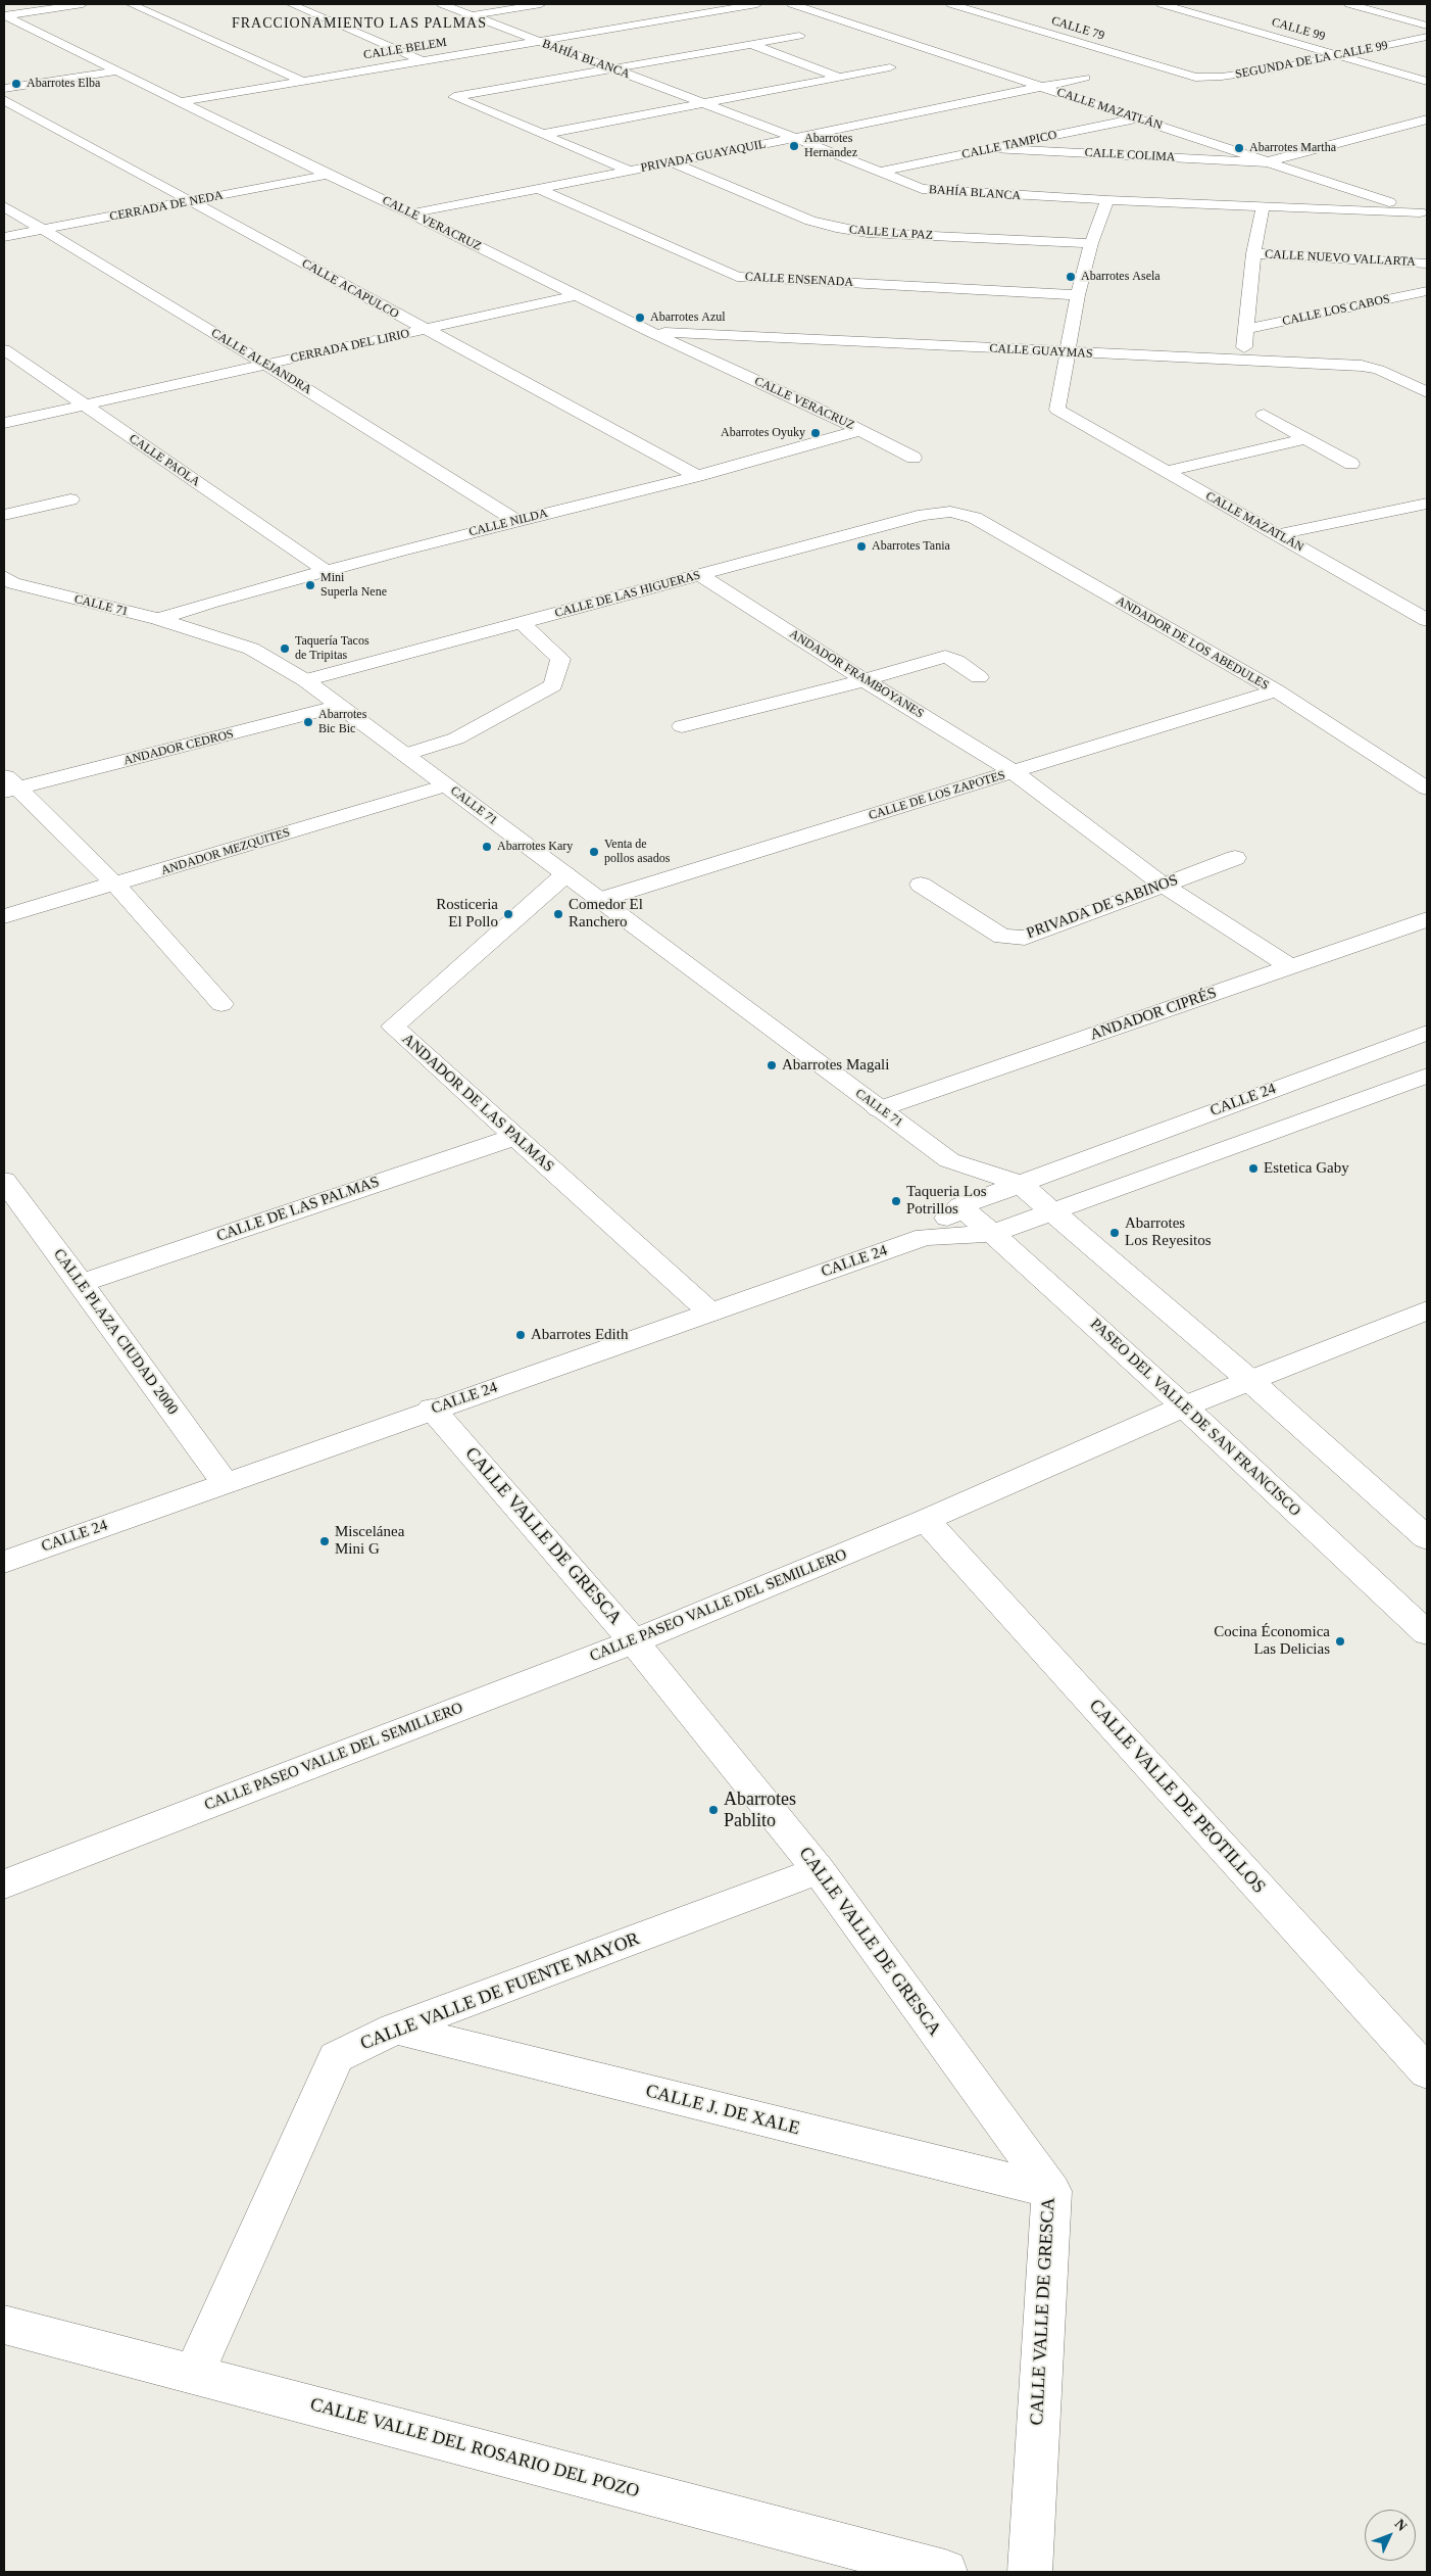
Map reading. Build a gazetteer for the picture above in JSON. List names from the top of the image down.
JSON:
{
  "streets": {
    "street": [
      "CALLE 79",
      "CALLE 99",
      "CALLE BELEM",
      "BAHÍA BLANCA",
      "SEGUNDA DE LA CALLE 99",
      "CALLE MAZATLÁN",
      "CALLE TAMPICO",
      "CALLE COLIMA",
      "PRIVADA GUAYAQUIL",
      "CERRADA DE NEDA",
      "CALLE VERACRUZ",
      "CALLE LA PAZ",
      "CALLE NUEVO VALLARTA",
      "CALLE ENSENADA",
      "CALLE ACAPULCO",
      "CALLE LOS CABOS",
      "CERRADA DEL LIRIO",
      "CALLE GUAYMAS",
      "CALLE ALEJANDRA",
      "CALLE PAOLA",
      "CALLE NILDA",
      "CALLE DE LAS HIGUERAS",
      "CALLE 71",
      "ANDADOR DE LOS ABEDULES",
      "ANDADOR FRAMBOYANES",
      "ANDADOR CEDROS",
      "CALLE DE LOS ZAPOTES",
      "ANDADOR MEZQUITES",
      "PRIVADA DE SABINOS",
      "ANDADOR CIPRÉS",
      "CALLE 24",
      "ANDADOR DE LAS PALMAS",
      "CALLE DE LAS PALMAS",
      "CALLE PLAZA CIUDAD 2000",
      "PASEO DEL VALLE DE SAN FRANCISCO",
      "CALLE VALLE DE GRESCA",
      "CALLE PASEO VALLE DEL SEMILLERO",
      "CALLE VALLE DE PEOTILLOS",
      "CALLE VALLE DE FUENTE MAYOR",
      "CALLE J. DE XALE",
      "CALLE VALLE DEL ROSARIO DEL POZO"
    ]
  },
  "crossings": [
    ["CALLE 79", "SEGUNDA DE LA CALLE 99"],
    ["CALLE 99", "SEGUNDA DE LA CALLE 99"],
    ["CALLE BELEM", "BAHÍA BLANCA"],
    ["CALLE BELEM", "CALLE VERACRUZ"],
    ["BAHÍA BLANCA", "CALLE MAZATLÁN"],
    ["BAHÍA BLANCA", "CALLE TAMPICO"],
    ["BAHÍA BLANCA", "PRIVADA GUAYAQUIL"],
    ["CALLE MAZATLÁN", "CALLE TAMPICO"],
    ["CALLE MAZATLÁN", "CALLE COLIMA"],
    ["CALLE MAZATLÁN", "PRIVADA GUAYAQUIL"],
    ["CALLE MAZATLÁN", "CALLE GUAYMAS"],
    ["CALLE TAMPICO", "CALLE COLIMA"],
    ["PRIVADA GUAYAQUIL", "CALLE VERACRUZ"],
    ["PRIVADA GUAYAQUIL", "CALLE LA PAZ"],
    ["PRIVADA GUAYAQUIL", "CALLE ENSENADA"],
    ["CERRADA DE NEDA", "CALLE VERACRUZ"],
    ["CERRADA DE NEDA", "CALLE ACAPULCO"],
    ["CERRADA DE NEDA", "CALLE ALEJANDRA"],
    ["CALLE VERACRUZ", "CERRADA DEL LIRIO"],
    ["CALLE VERACRUZ", "CALLE GUAYMAS"],
    ["CALLE VERACRUZ", "CALLE NILDA"],
    ["CALLE ACAPULCO", "CERRADA DEL LIRIO"],
    ["CALLE ACAPULCO", "CALLE NILDA"],
    ["CERRADA DEL LIRIO", "CALLE ALEJANDRA"],
    ["CERRADA DEL LIRIO", "CALLE PAOLA"],
    ["CALLE ALEJANDRA", "CALLE NILDA"],
    ["CALLE PAOLA", "CALLE NILDA"],
    ["CALLE NILDA", "CALLE 71"],
    ["CALLE DE LAS HIGUERAS", "CALLE 71"],
    ["CALLE DE LAS HIGUERAS", "ANDADOR DE LOS ABEDULES"],
    ["CALLE DE LAS HIGUERAS", "ANDADOR FRAMBOYANES"],
    ["CALLE 71", "ANDADOR CEDROS"],
    ["CALLE 71", "CALLE DE LOS ZAPOTES"],
    ["CALLE 71", "ANDADOR MEZQUITES"],
    ["CALLE 71", "ANDADOR CIPRÉS"],
    ["CALLE 71", "CALLE 24"],
    ["CALLE 71", "ANDADOR DE LAS PALMAS"],
    ["ANDADOR DE LOS ABEDULES", "CALLE DE LOS ZAPOTES"],
    ["ANDADOR FRAMBOYANES", "CALLE DE LOS ZAPOTES"],
    ["ANDADOR FRAMBOYANES", "PRIVADA DE SABINOS"],
    ["ANDADOR FRAMBOYANES", "ANDADOR CIPRÉS"],
    ["ANDADOR CEDROS", "ANDADOR MEZQUITES"],
    ["CALLE 24", "ANDADOR DE LAS PALMAS"],
    ["CALLE 24", "CALLE PLAZA CIUDAD 2000"],
    ["CALLE 24", "PASEO DEL VALLE DE SAN FRANCISCO"],
    ["CALLE 24", "CALLE VALLE DE GRESCA"],
    ["ANDADOR DE LAS PALMAS", "CALLE DE LAS PALMAS"],
    ["CALLE DE LAS PALMAS", "CALLE PLAZA CIUDAD 2000"],
    ["PASEO DEL VALLE DE SAN FRANCISCO", "CALLE PASEO VALLE DEL SEMILLERO"],
    ["CALLE VALLE DE GRESCA", "CALLE PASEO VALLE DEL SEMILLERO"],
    ["CALLE VALLE DE GRESCA", "CALLE VALLE DE FUENTE MAYOR"],
    ["CALLE VALLE DE GRESCA", "CALLE J. DE XALE"],
    ["CALLE PASEO VALLE DEL SEMILLERO", "CALLE VALLE DE PEOTILLOS"],
    ["CALLE VALLE DE FUENTE MAYOR", "CALLE J. DE XALE"],
    ["CALLE VALLE DE FUENTE MAYOR", "CALLE VALLE DEL ROSARIO DEL POZO"]
  ],
  "districts": ["FRACCIONAMIENTO LAS PALMAS"],
  "places": [
    "Abarrotes Elba",
    "Abarrotes Hernandez",
    "Abarrotes Martha",
    "Abarrotes Asela",
    "Abarrotes Azul",
    "Abarrotes Oyuky",
    "Abarrotes Tania",
    "Mini Superla Nene",
    "Taquería Tacos de Tripitas",
    "Abarrotes Bic Bic",
    "Abarrotes Kary",
    "Venta de pollos asados",
    "Rosticeria El Pollo",
    "Comedor El Ranchero",
    "Abarrotes Magali",
    "Estetica Gaby",
    "Taqueria Los Potrillos",
    "Abarrotes Los Reyesitos",
    "Abarrotes Edith",
    "Miscelánea Mini G",
    "Cocina Économica Las Delicias",
    "Abarrotes Pablito"
  ],
  "north": "top right"
}
